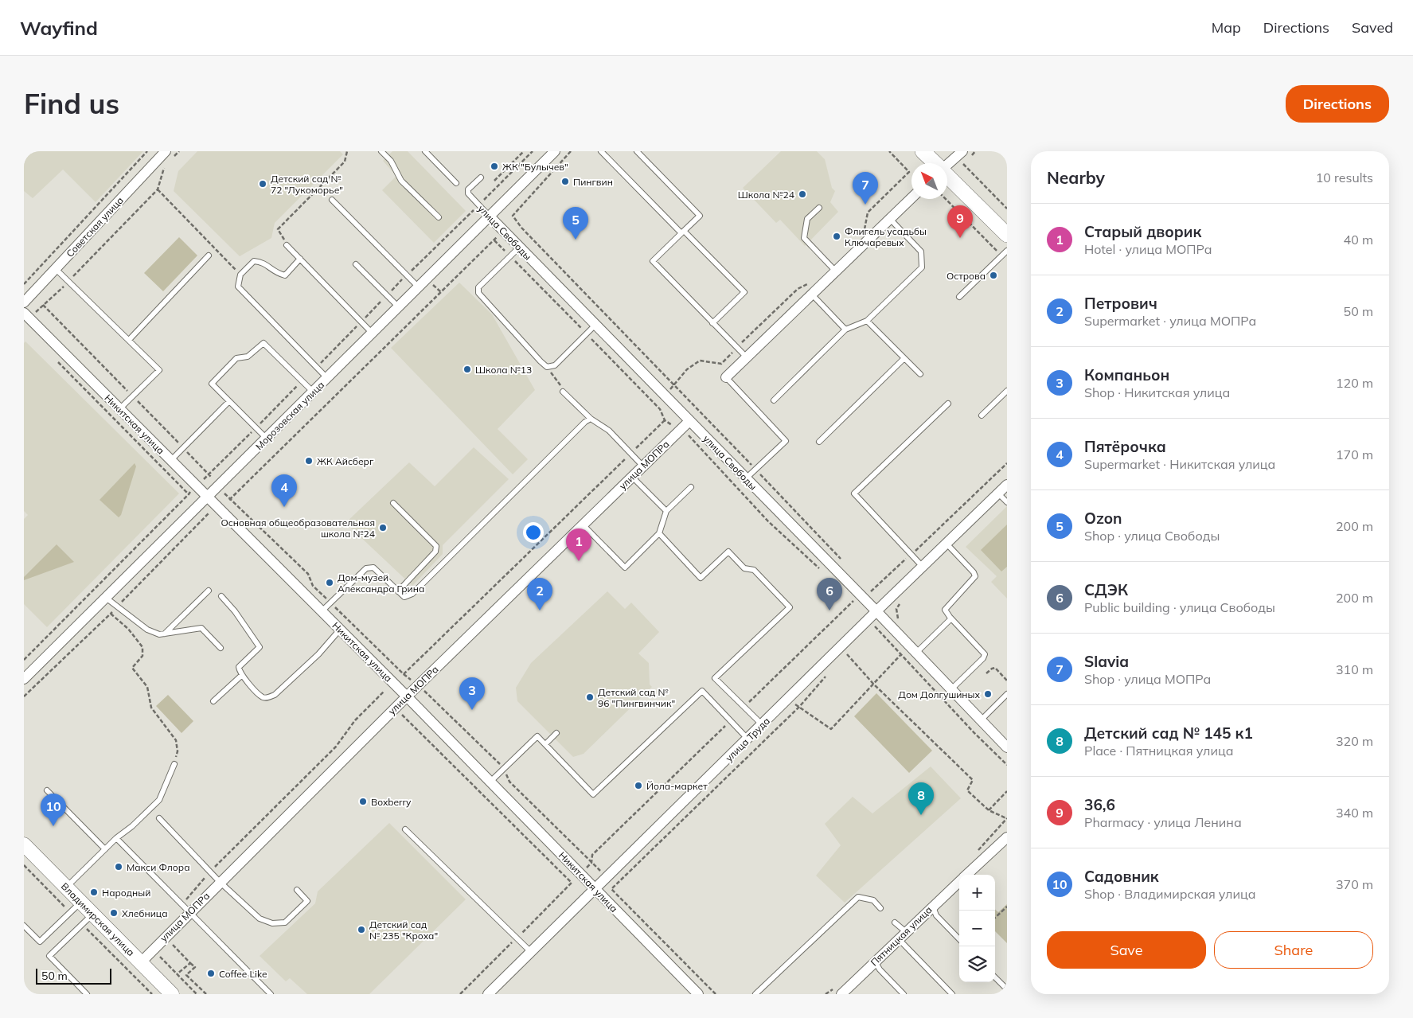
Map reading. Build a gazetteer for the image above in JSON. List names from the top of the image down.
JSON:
{
  "streets": {
    "main road": ["Владимирская улица"],
    "street": [
      "Советская улица",
      "улица Свободы",
      "Морозовская улица",
      "Никитская улица",
      "улица МОПРа",
      "улица Труда",
      "Пятницкая улица"
    ]
  },
  "crossings": [
    ["улица Свободы", "Морозовская улица"],
    ["улица Свободы", "улица МОПРа"],
    ["улица Свободы", "улица Труда"],
    ["Морозовская улица", "Никитская улица"],
    ["Никитская улица", "улица МОПРа"],
    ["Никитская улица", "улица Труда"],
    ["улица МОПРа", "Владимирская улица"]
  ],
  "places": [
    "ЖК \"Булычев\"",
    "Пингвин",
    "Детский сад № 72 \"Лукоморье\"",
    "Школа №24",
    "Флигель усадьбы Ключаревых",
    "Острова",
    "Школа №13",
    "ЖК Айсберг",
    "Основная общеобразовательная школа №24",
    "Дом-музей Александра Грина",
    "Дом Долгушиных",
    "Детский сад № 96 \"Пингвинчик\"",
    "Йола-маркет",
    "Boxberry",
    "Макси Флора",
    "Народный",
    "Хлебница",
    "Детский сад № 235 \"Кроха\"",
    "Coffee Like"
  ],
  "scale_bar": "50 m",
  "north": "top left",
  "page": {
    "header": "Wayfind",
    "nav": ["Map", "Directions", "Saved"],
    "buttons": [
      "Directions",
      ["Save", "Share"]
    ],
    "title": "Find us",
    "heading": ["Nearby", "10 results"],
    "pins": [
      "7",
      "9",
      "5",
      "4",
      "1",
      "2",
      "6",
      "3",
      "8",
      "10"
    ],
    "list": [
      {
        "mark": "1",
        "name": "Старый дворик",
        "note": "Hotel · улица МОПРа",
        "value": "40 m"
      },
      {
        "mark": "2",
        "name": "Петрович",
        "note": "Supermarket · улица МОПРа",
        "value": "50 m"
      },
      {
        "mark": "3",
        "name": "Компаньон",
        "note": "Shop · Никитская улица",
        "value": "120 m"
      },
      {
        "mark": "4",
        "name": "Пятёрочка",
        "note": "Supermarket · Никитская улица",
        "value": "170 m"
      },
      {
        "mark": "5",
        "name": "Ozon",
        "note": "Shop · улица Свободы",
        "value": "200 m"
      },
      {
        "mark": "6",
        "name": "СДЭК",
        "note": "Public building · улица Свободы",
        "value": "200 m"
      },
      {
        "mark": "7",
        "name": "Slavia",
        "note": "Shop · улица МОПРа",
        "value": "310 m"
      },
      {
        "mark": "8",
        "name": "Детский сад № 145 к1",
        "note": "Place · Пятницкая улица",
        "value": "320 m"
      },
      {
        "mark": "9",
        "name": "36,6",
        "note": "Pharmacy · улица Ленина",
        "value": "340 m"
      },
      {
        "mark": "10",
        "name": "Садовник",
        "note": "Shop · Владимирская улица",
        "value": "370 m"
      }
    ],
    "map_buttons": ["+", "−"],
    "scale": "50 m"
  }
}
